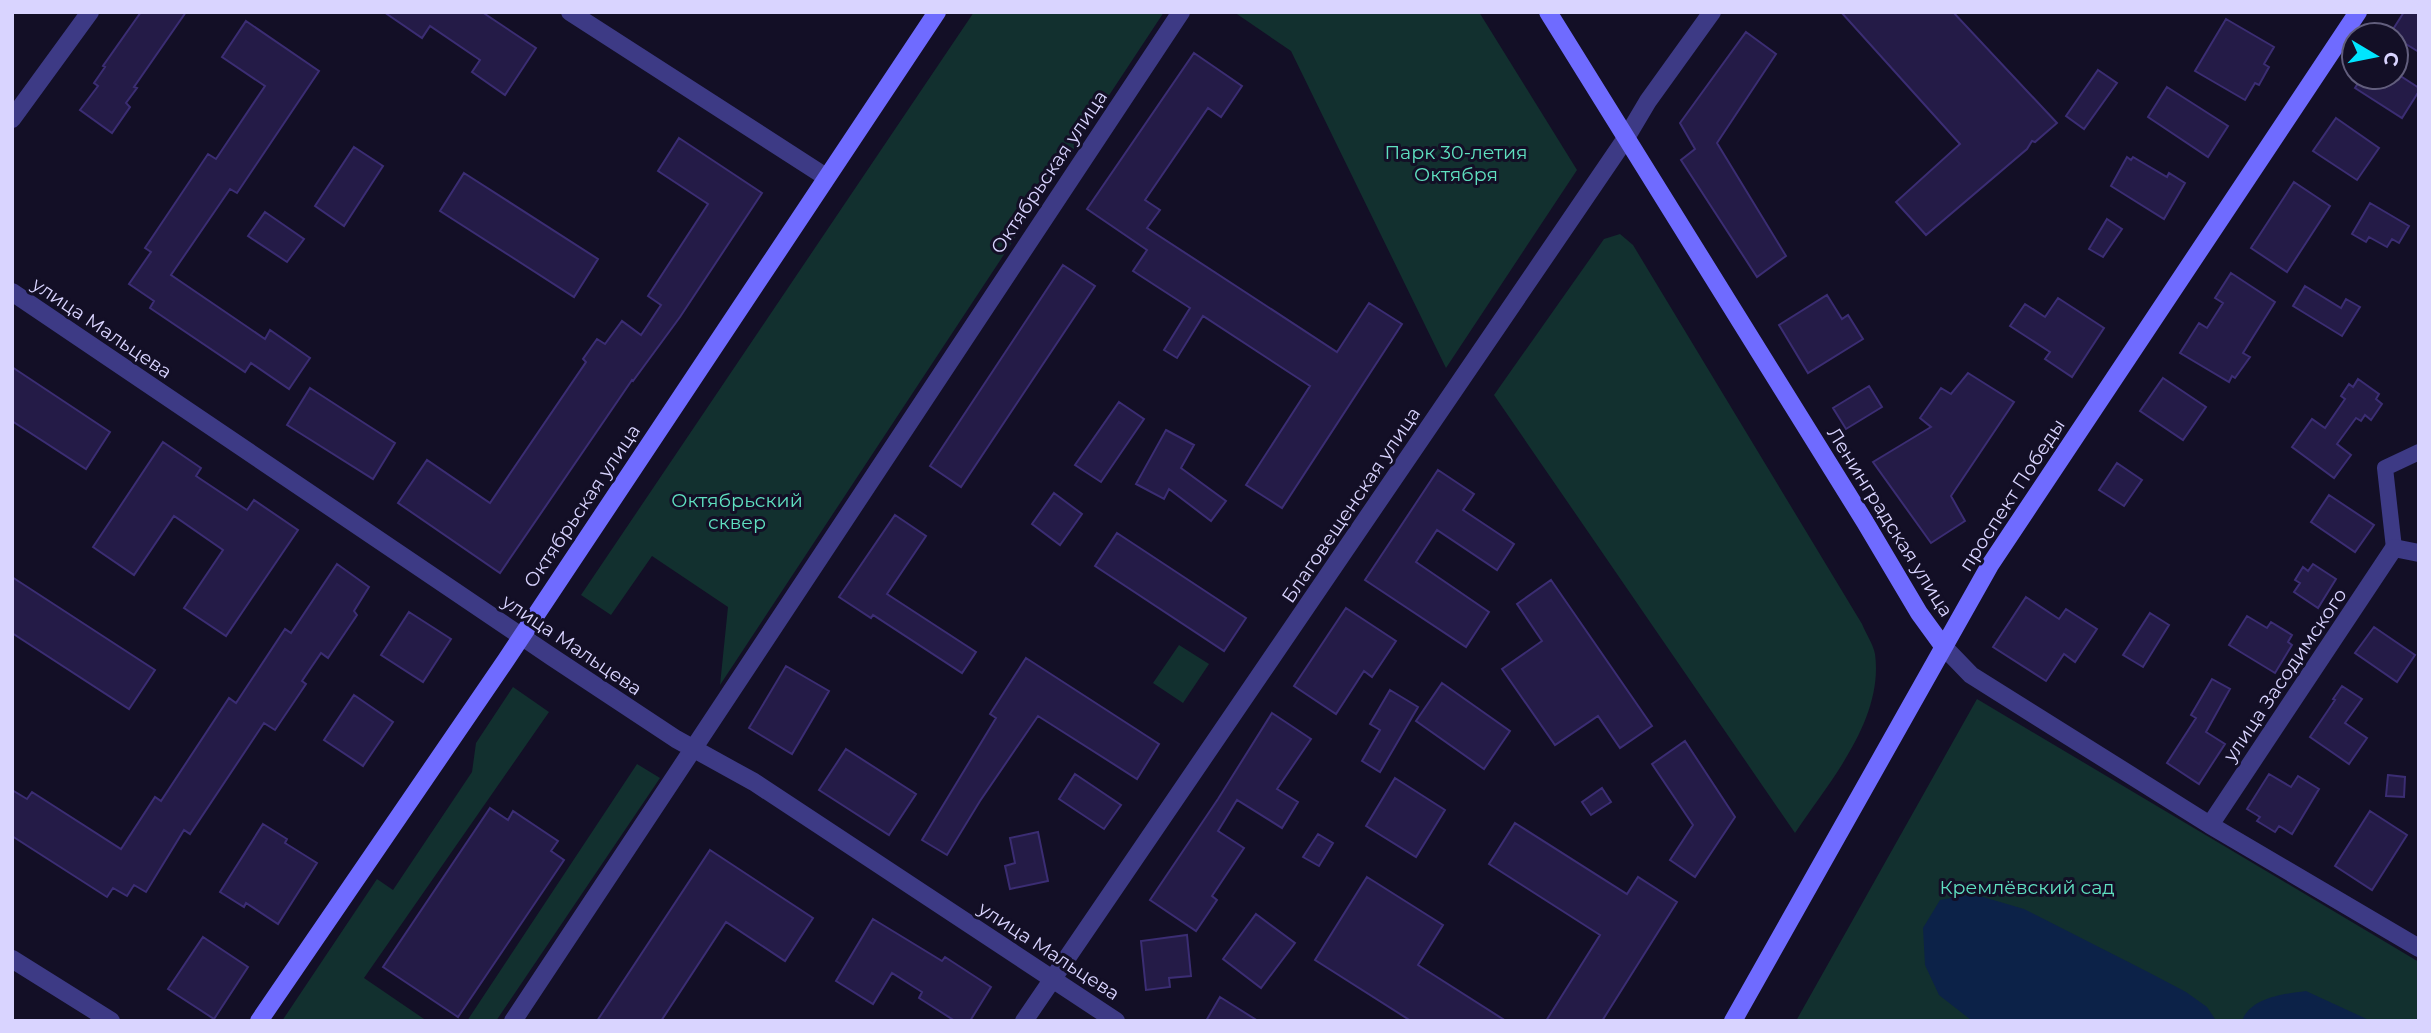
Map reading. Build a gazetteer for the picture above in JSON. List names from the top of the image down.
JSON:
{
  "streets": {
    "main road": ["Октябрьская улица", "проспект Победы", "Ленинградская улица"],
    "street": ["улица Мальцева", "Благовещенская улица", "улица Засодимского"]
  },
  "crossings": [
    ["Октябрьская улица", "улица Мальцева"],
    ["улица Мальцева", "Благовещенская улица"],
    ["проспект Победы", "Ленинградская улица"],
    ["Благовещенская улица", "Ленинградская улица"],
    ["Ленинградская улица", "улица Засодимского"]
  ],
  "parks": ["Парк 30-летия Октября", "Октябрьский сквер", "Кремлёвский сад"],
  "north": "right"
}
